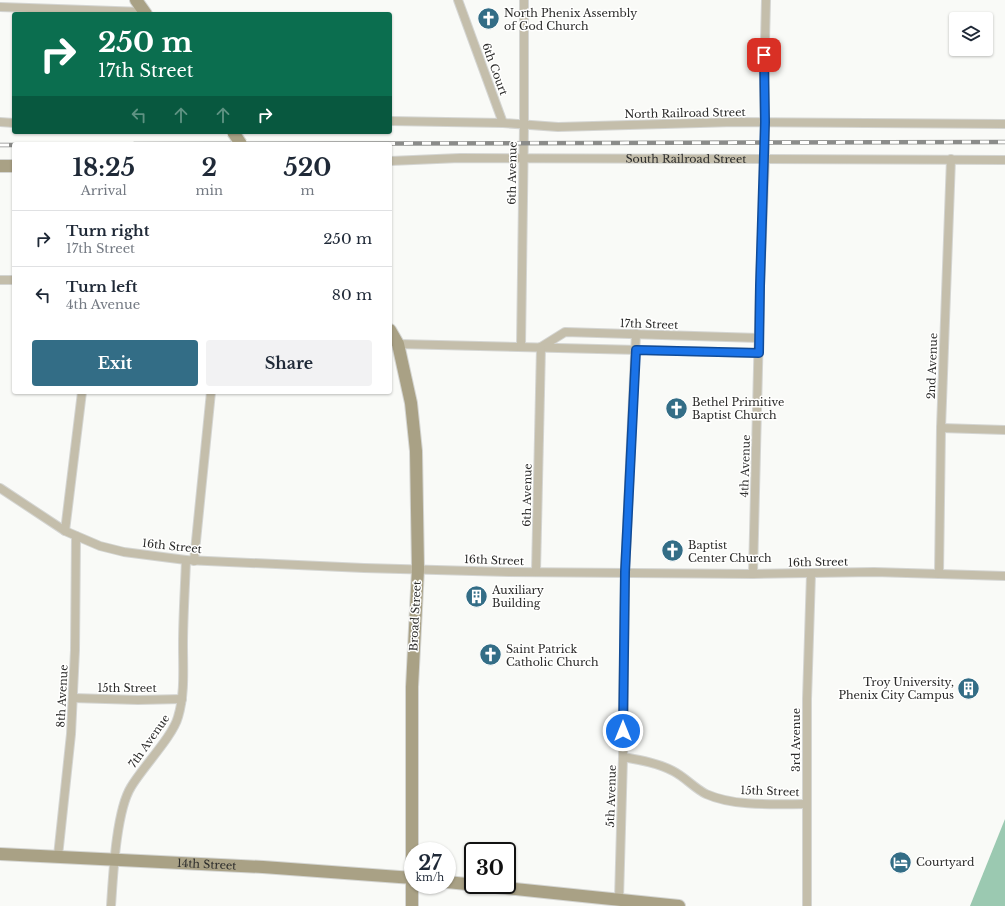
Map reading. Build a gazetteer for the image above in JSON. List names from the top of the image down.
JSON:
{
  "streets": {
    "street": [
      "6th Court",
      "North Railroad Street",
      "South Railroad Street",
      "6th Avenue",
      "17th Street",
      "2nd Avenue",
      "4th Avenue",
      "16th Street",
      "Broad Street",
      "15th Street",
      "8th Avenue",
      "3rd Avenue",
      "7th Avenue",
      "5th Avenue",
      "14th Street"
    ]
  },
  "crossings": [
    ["6th Court", "North Railroad Street"],
    ["North Railroad Street", "6th Avenue"],
    ["North Railroad Street", "4th Avenue"],
    ["South Railroad Street", "6th Avenue"],
    ["South Railroad Street", "2nd Avenue"],
    ["South Railroad Street", "4th Avenue"],
    ["6th Avenue", "17th Street"],
    ["6th Avenue", "16th Street"],
    ["17th Street", "4th Avenue"],
    ["17th Street", "5th Avenue"],
    ["2nd Avenue", "16th Street"],
    ["4th Avenue", "16th Street"],
    ["16th Street", "Broad Street"],
    ["16th Street", "8th Avenue"],
    ["16th Street", "3rd Avenue"],
    ["16th Street", "7th Avenue"],
    ["16th Street", "5th Avenue"],
    ["15th Street", "8th Avenue"],
    ["15th Street", "3rd Avenue"],
    ["15th Street", "7th Avenue"],
    ["15th Street", "5th Avenue"],
    ["8th Avenue", "14th Street"],
    ["7th Avenue", "14th Street"]
  ],
  "places": {
    "church": [
      "North Phenix Assembly of God Church",
      "Bethel Primitive Baptist Church",
      "Baptist Center Church",
      "Saint Patrick Catholic Church"
    ],
    "building": ["Auxiliary Building", "Troy University, Phenix City Campus"],
    "hotel": ["Courtyard"]
  },
  "page": {
    "turn": ["250 m", "17th Street"],
    "eta": [
      "18:25",
      "Arrival",
      "2",
      "min",
      "520",
      "m"
    ],
    "list": [
      {
        "name": "Turn right",
        "note": "17th Street",
        "value": "250 m"
      },
      {
        "name": "Turn left",
        "note": "4th Avenue",
        "value": "80 m"
      }
    ],
    "buttons": ["Exit", "Share"],
    "speed": "27 km/h",
    "limit": "30"
  }
}
